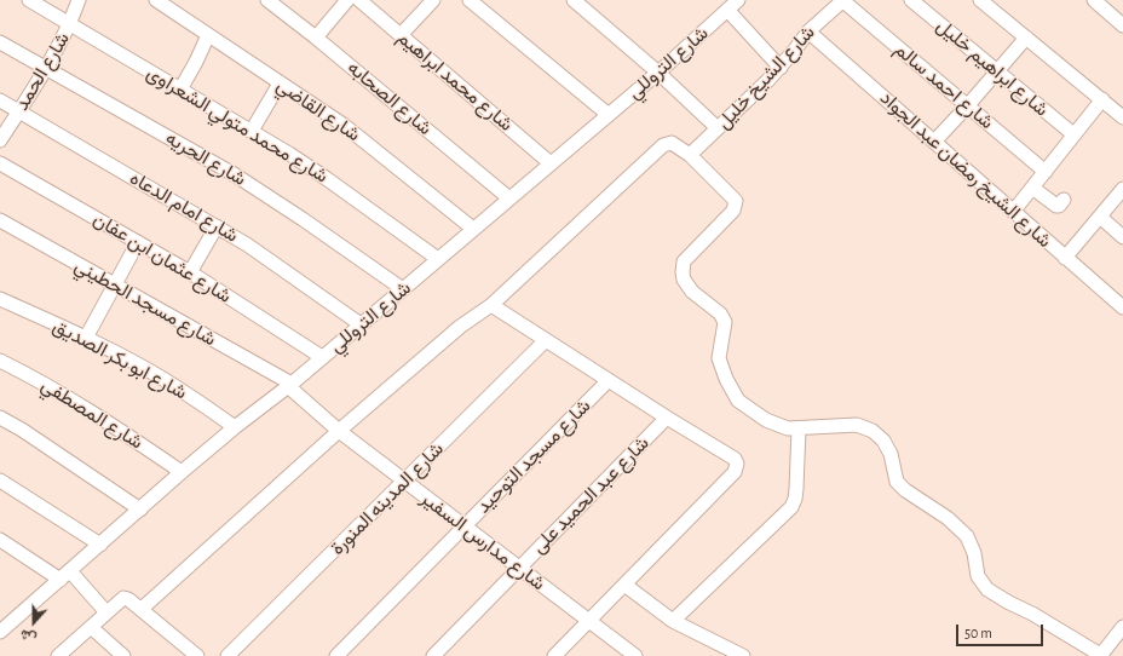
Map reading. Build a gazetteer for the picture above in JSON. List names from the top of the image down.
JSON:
{
  "streets": {
    "street": [
      "شارع التروللي",
      "شارع ابراهيم خليل",
      "شارع الحمد",
      "شارع الشيخ خليل",
      "شارع محمد ابراهيم",
      "شارع احمد سالم",
      "شارع الصحابه",
      "شارع القاضي",
      "شارع محمد متولي الشعراوى",
      "شارع الحريه",
      "شارع الشيخ رمضان عبد الجواد",
      "شارع امام الدعاه",
      "شارع عثمان ابن عفان",
      "شارع مسجد الحطيني",
      "شارع ابو بكر الصديق",
      "شارع المصطفي",
      "شارع مسجد التوحيد",
      "شارع عبد الحميد على",
      "شارع المدينه المنورة",
      "شارع مدارس السفير"
    ]
  },
  "crossings": [
    ["شارع التروللي", "شارع محمد ابراهيم"],
    ["شارع التروللي", "شارع الصحابه"],
    ["شارع التروللي", "شارع القاضي"],
    ["شارع التروللي", "شارع محمد متولي الشعراوى"],
    ["شارع التروللي", "شارع الحريه"],
    ["شارع التروللي", "شارع امام الدعاه"],
    ["شارع التروللي", "شارع عثمان ابن عفان"],
    ["شارع التروللي", "شارع مسجد الحطيني"],
    ["شارع التروللي", "شارع ابو بكر الصديق"],
    ["شارع التروللي", "شارع المصطفي"],
    ["شارع التروللي", "شارع مدارس السفير"],
    ["شارع الحمد", "شارع محمد متولي الشعراوى"],
    ["شارع الحمد", "شارع الحريه"],
    ["شارع الحمد", "شارع امام الدعاه"],
    ["شارع الشيخ خليل", "شارع احمد سالم"],
    ["شارع الشيخ خليل", "شارع الشيخ رمضان عبد الجواد"],
    ["شارع مسجد الحطيني", "شارع مدارس السفير"],
    ["شارع مسجد التوحيد", "شارع مدارس السفير"],
    ["شارع عبد الحميد على", "شارع مدارس السفير"],
    ["شارع المدينه المنورة", "شارع مدارس السفير"]
  ],
  "scale_bar": "50 m",
  "north": "bottom"
}
